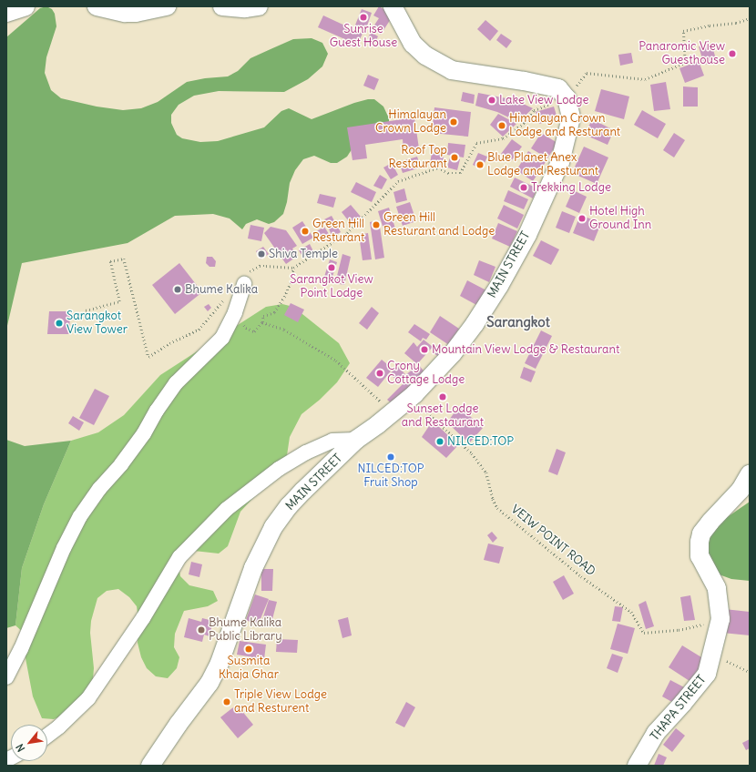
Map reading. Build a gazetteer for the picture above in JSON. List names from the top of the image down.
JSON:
{
  "streets": {
    "street": ["MAIN STREET", "THAPA STREET"],
    "path": ["VEIW POINT ROAD"]
  },
  "crossings": [
    ["MAIN STREET", "VEIW POINT ROAD"],
    ["VEIW POINT ROAD", "THAPA STREET"]
  ],
  "districts": ["Sarangkot"],
  "places": [
    "Sunrise Guest House",
    "Panaromic View Guesthouse",
    "Lake View Lodge",
    "Himalayan Crown Lodge",
    "Himalayan Crown Lodge and Resturant",
    "Roof Top Restaurant",
    "Blue Planet Anex Lodge and Resturant",
    "Trekking Lodge",
    "Hotel High Ground Inn",
    "Green Hill Resturant and Lodge",
    "Green Hill Resturant",
    "Shiva Temple",
    "Sarangkot View Point Lodge",
    "Bhume Kalika",
    "Sarangkot View Tower",
    "Mountain View Lodge & Restaurant",
    "Crony Cottage Lodge",
    "Sunset Lodge and Restaurant",
    "NILCED:TOP",
    "NILCED:TOP Fruit Shop",
    "Bhume Kalika Public Library",
    "Susmita Khaja Ghar",
    "Triple View Lodge and Resturent"
  ],
  "north": "bottom left"
}
